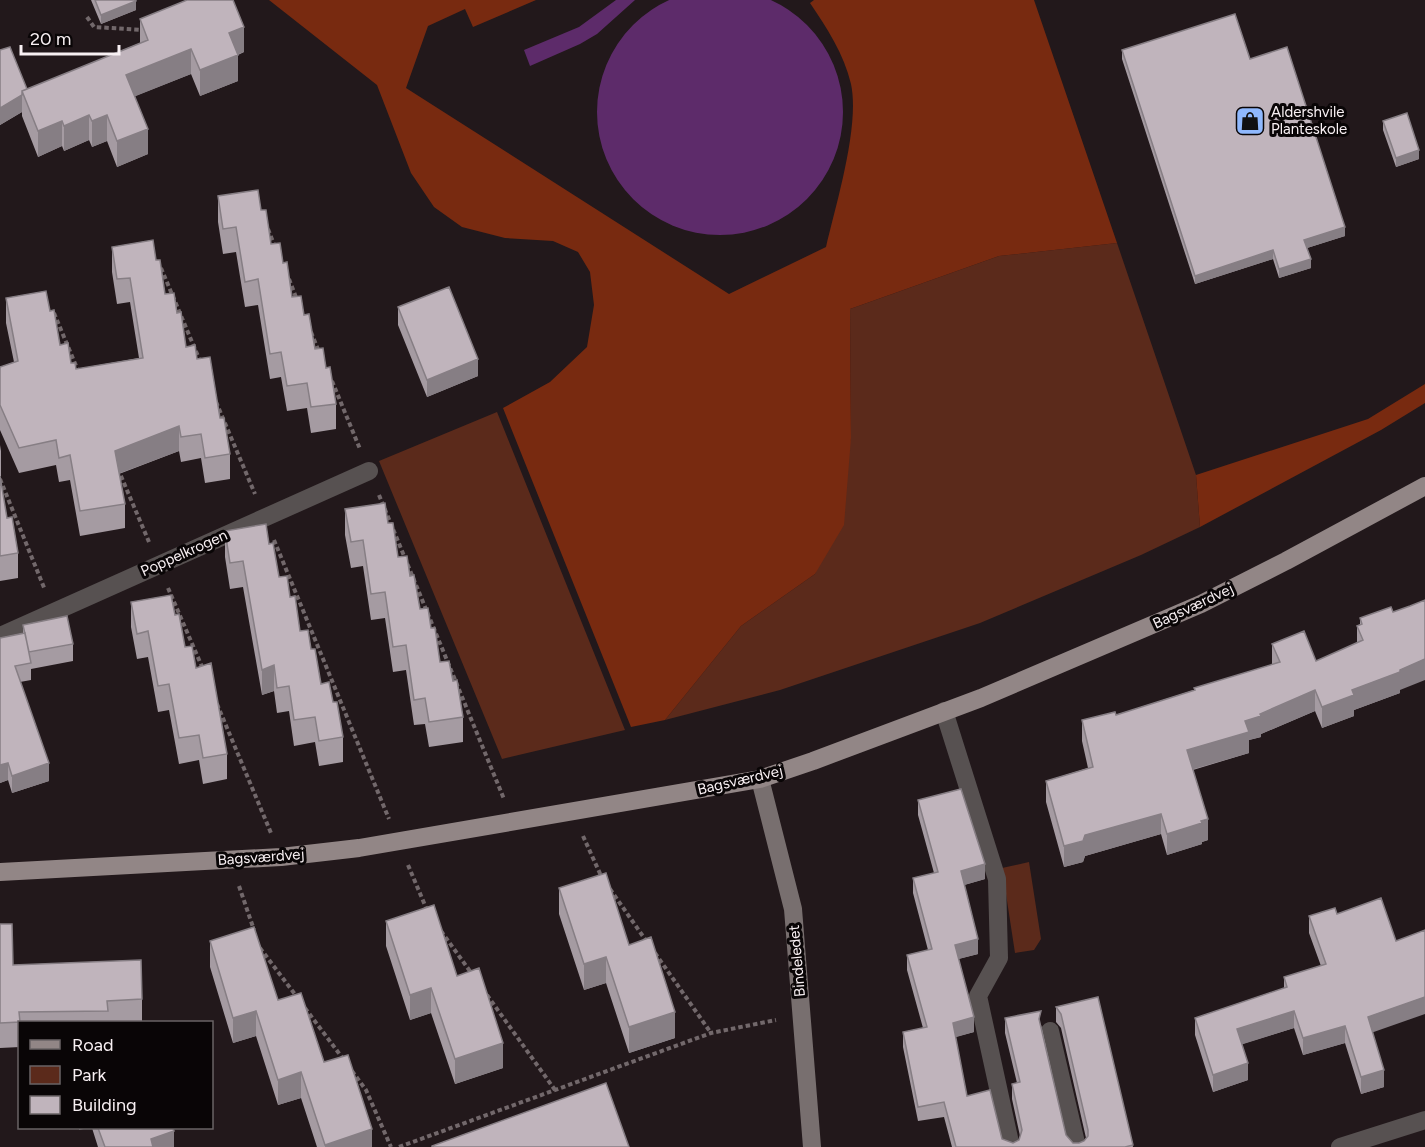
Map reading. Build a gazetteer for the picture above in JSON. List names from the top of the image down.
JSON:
{
  "streets": {
    "main road": ["Bagsværdvej"],
    "street": ["Poppelkrogen", "Bindeledet"]
  },
  "crossings": [
    ["Bagsværdvej", "Bindeledet"]
  ],
  "places": {
    "shop": ["Aldershvile Planteskole"]
  },
  "legend": ["Road", "Park", "Building"],
  "scale_bar": "20 m"
}
